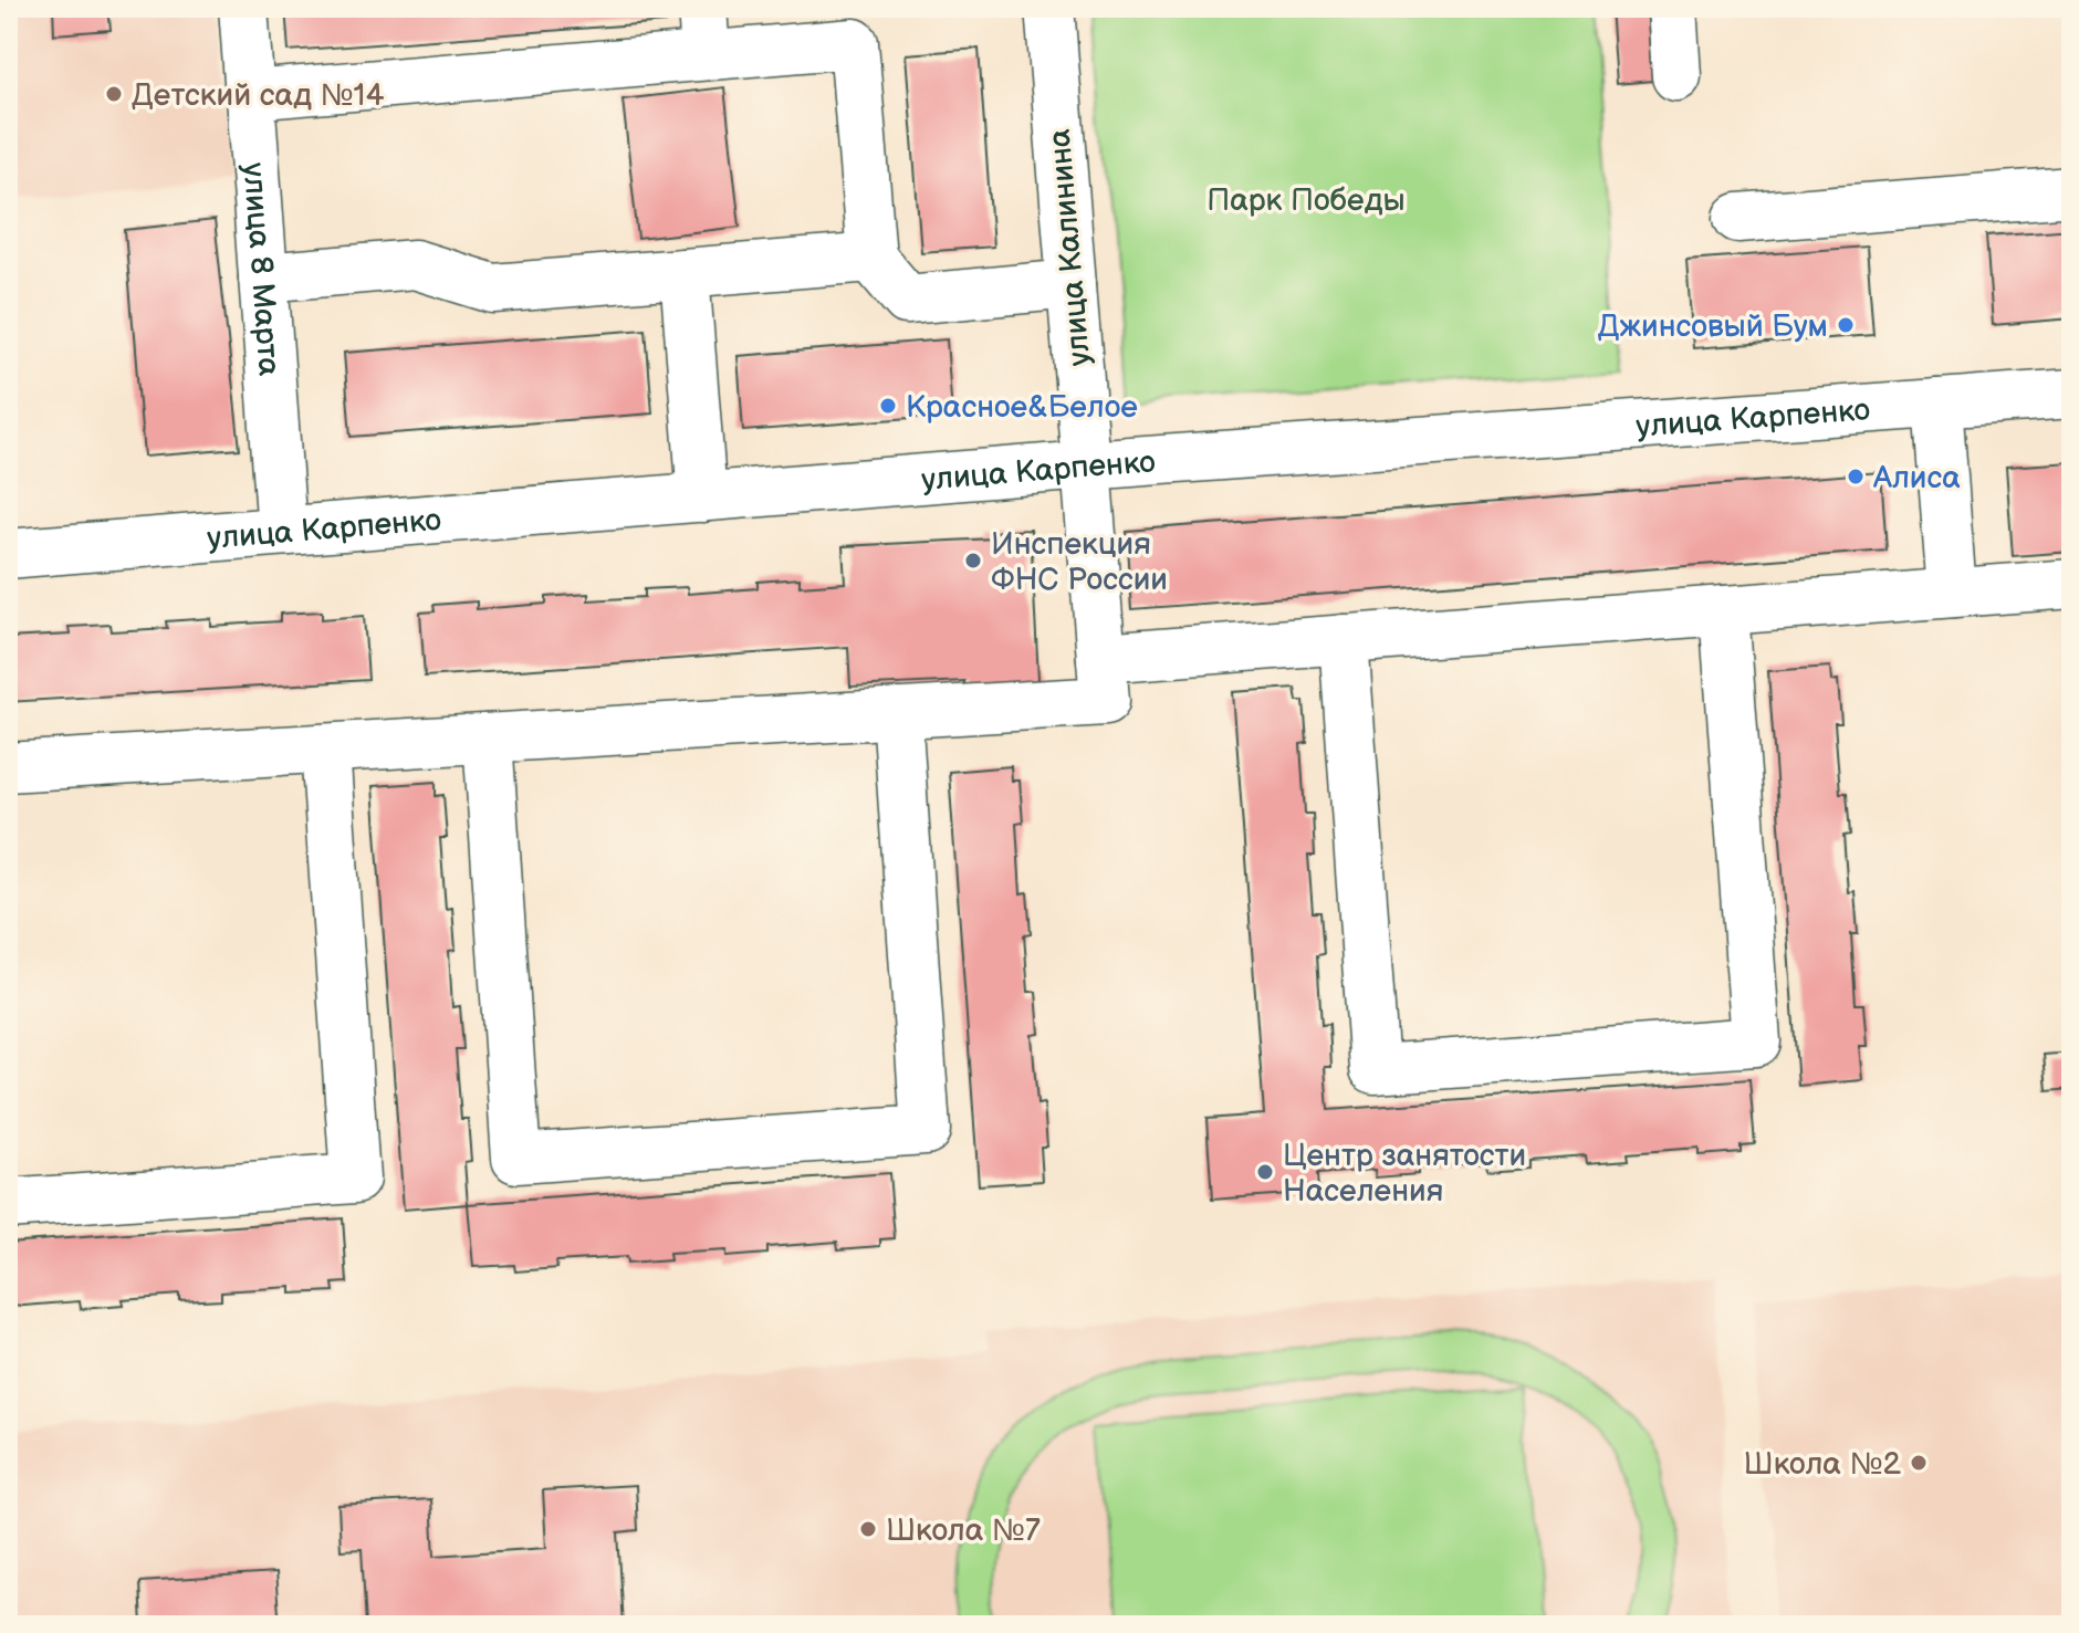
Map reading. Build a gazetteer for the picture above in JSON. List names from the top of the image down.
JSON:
{
  "streets": {
    "street": ["улица Калинина", "улица 8 Марта", "улица Карпенко"]
  },
  "crossings": [
    ["улица Калинина", "улица Карпенко"],
    ["улица 8 Марта", "улица Карпенко"]
  ],
  "parks": ["Парк Победы"],
  "places": [
    "Детский сад №14",
    "Джинсовый Бум",
    "Красное&Белое",
    "Алиса",
    "Инспекция ФНС России",
    "Центр занятости Населения",
    "Школа №2",
    "Школа №7"
  ]
}
